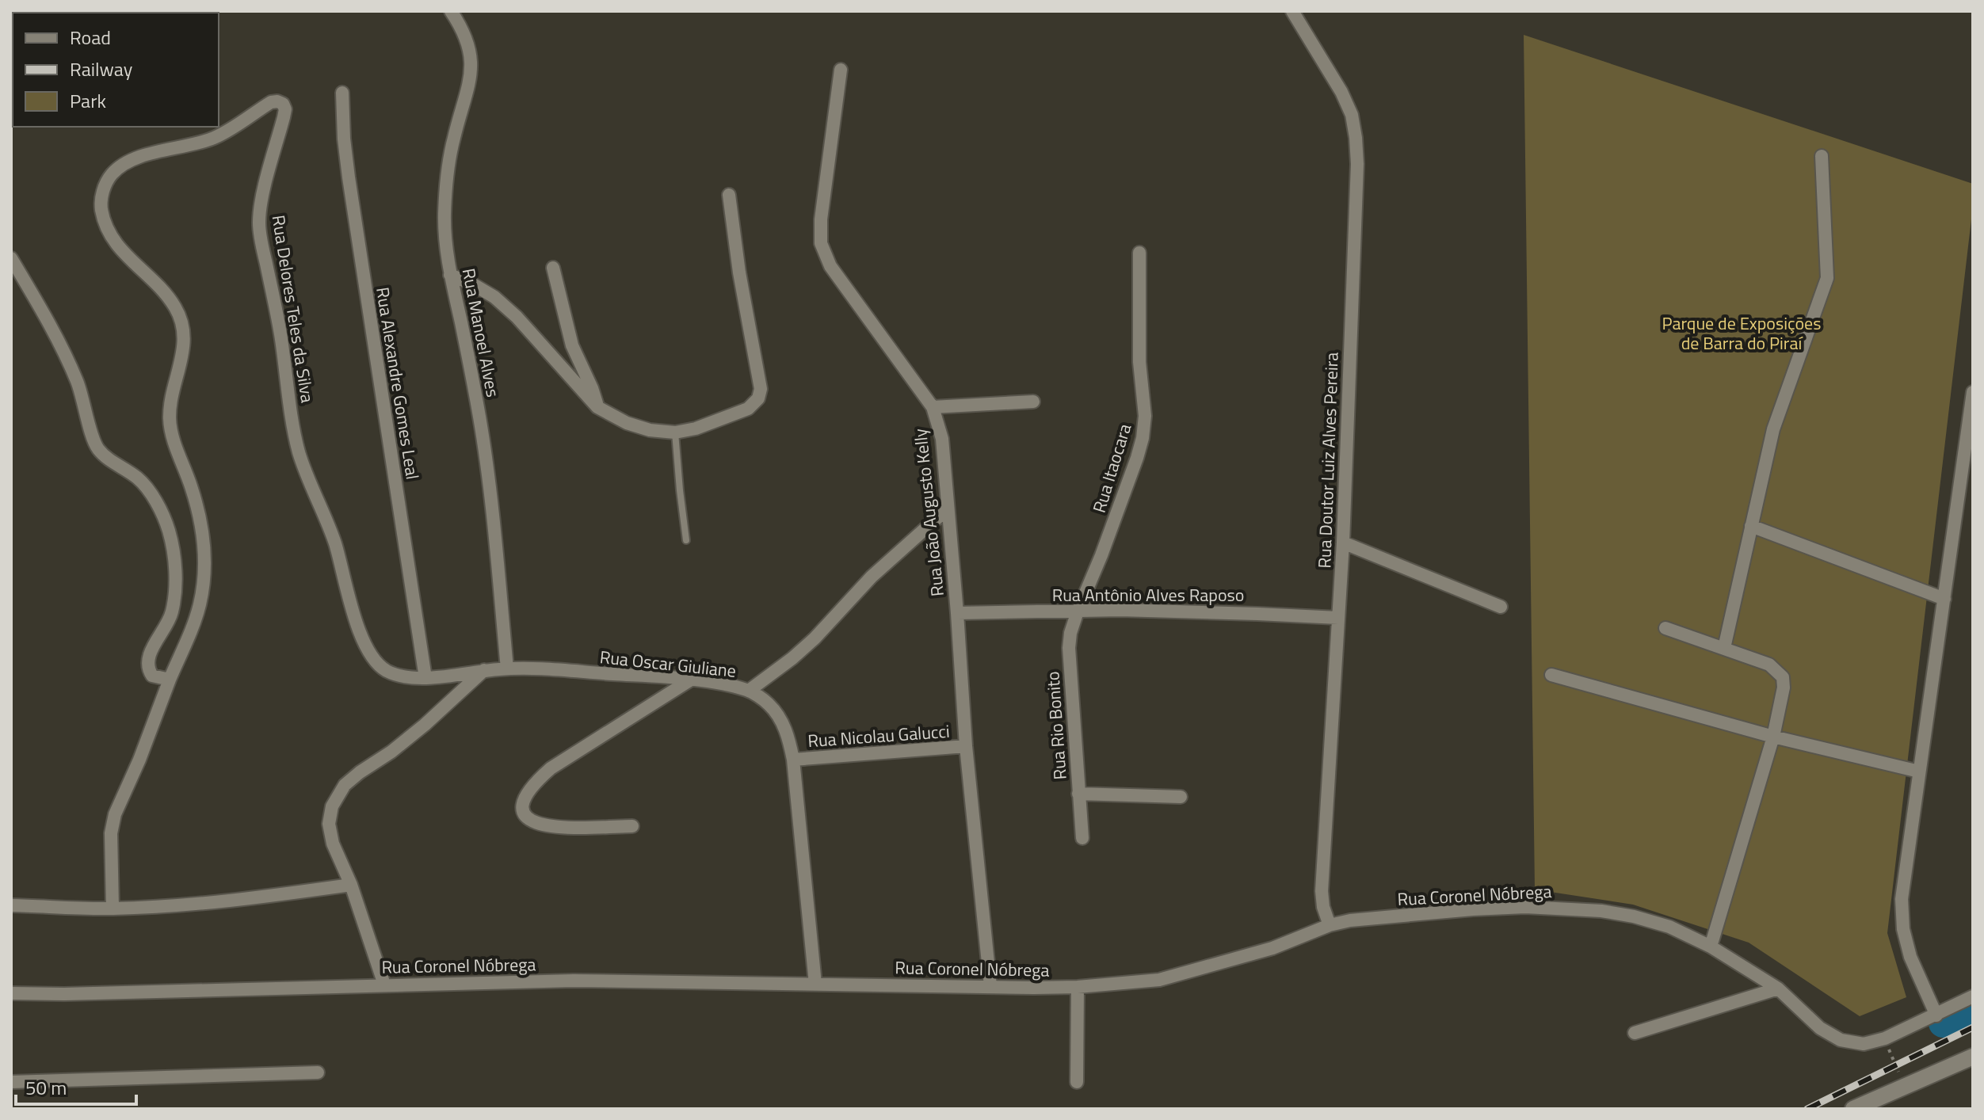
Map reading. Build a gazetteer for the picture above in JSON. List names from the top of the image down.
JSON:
{
  "streets": {
    "street": [
      "Rua Delores Teles da Silva",
      "Rua Manoel Alves",
      "Rua Alexandre Gomes Leal",
      "Rua Doutor Luiz Alves Pereira",
      "Rua Itaocara",
      "Rua João Augusto Kelly",
      "Rua Antônio Alves Raposo",
      "Rua Oscar Giuliane",
      "Rua Rio Bonito",
      "Rua Nicolau Galucci",
      "Rua Coronel Nóbrega"
    ]
  },
  "crossings": [
    ["Rua Delores Teles da Silva", "Rua Alexandre Gomes Leal"],
    ["Rua Delores Teles da Silva", "Rua Oscar Giuliane"],
    ["Rua Manoel Alves", "Rua Oscar Giuliane"],
    ["Rua Alexandre Gomes Leal", "Rua Oscar Giuliane"],
    ["Rua Doutor Luiz Alves Pereira", "Rua Antônio Alves Raposo"],
    ["Rua Doutor Luiz Alves Pereira", "Rua Coronel Nóbrega"],
    ["Rua Itaocara", "Rua Antônio Alves Raposo"],
    ["Rua Itaocara", "Rua Rio Bonito"],
    ["Rua João Augusto Kelly", "Rua Antônio Alves Raposo"],
    ["Rua João Augusto Kelly", "Rua Nicolau Galucci"],
    ["Rua João Augusto Kelly", "Rua Coronel Nóbrega"],
    ["Rua Antônio Alves Raposo", "Rua Rio Bonito"],
    ["Rua Oscar Giuliane", "Rua Nicolau Galucci"],
    ["Rua Oscar Giuliane", "Rua Coronel Nóbrega"]
  ],
  "parks": ["Parque de Exposições de Barra do Piraí"],
  "legend": ["Road", "Railway", "Park"],
  "scale_bar": "50 m"
}
